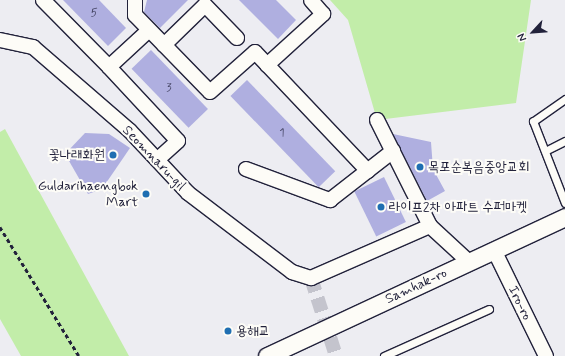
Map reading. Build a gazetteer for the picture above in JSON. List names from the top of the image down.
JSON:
{
  "streets": {
    "street": ["Seomnaru-gil", "Samhak-ro", "Iro-ro"]
  },
  "crossings": [
    ["Samhak-ro", "Iro-ro"]
  ],
  "places": [
    "꽃나래화원",
    "목포순복음중앙교회",
    "Guldarihaengbok Mart",
    "라이프2차 아파트 수퍼마켓",
    "용해교"
  ],
  "house_numbers": ["5", "3", "1"],
  "north": "bottom left"
}
